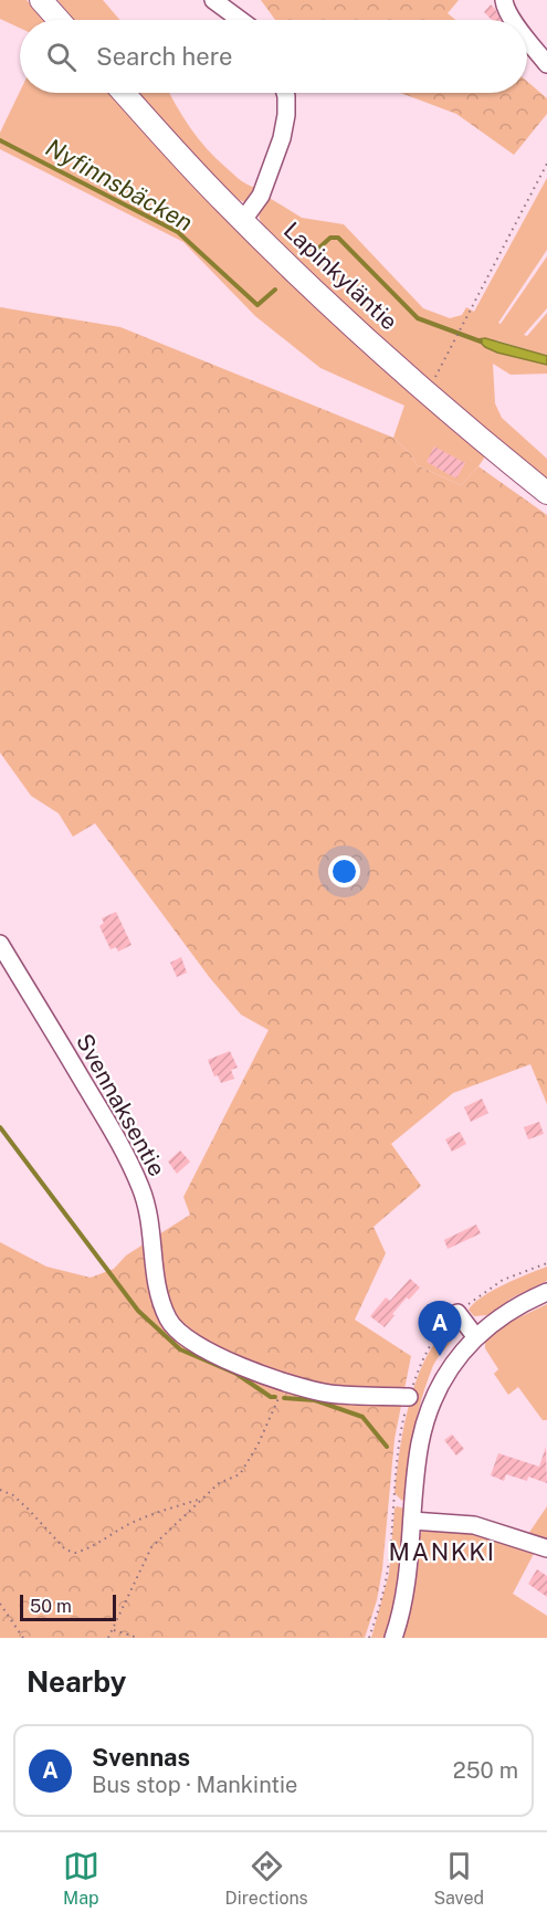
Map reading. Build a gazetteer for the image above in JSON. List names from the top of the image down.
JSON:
{
  "streets": {
    "main road": ["Lapinkyläntie"],
    "street": ["Svennaksentie"]
  },
  "districts": ["MANKKI"],
  "water": ["Nyfinnsbäcken"],
  "scale_bar": "50 m",
  "page": {
    "search": "Search here",
    "pins": "A",
    "scale": "50 m",
    "heading": "Nearby",
    "list": [
      {
        "mark": "A",
        "name": "Svennas",
        "note": "Bus stop · Mankintie",
        "value": "250 m"
      }
    ],
    "nav": ["Map", "Directions", "Saved"]
  }
}
